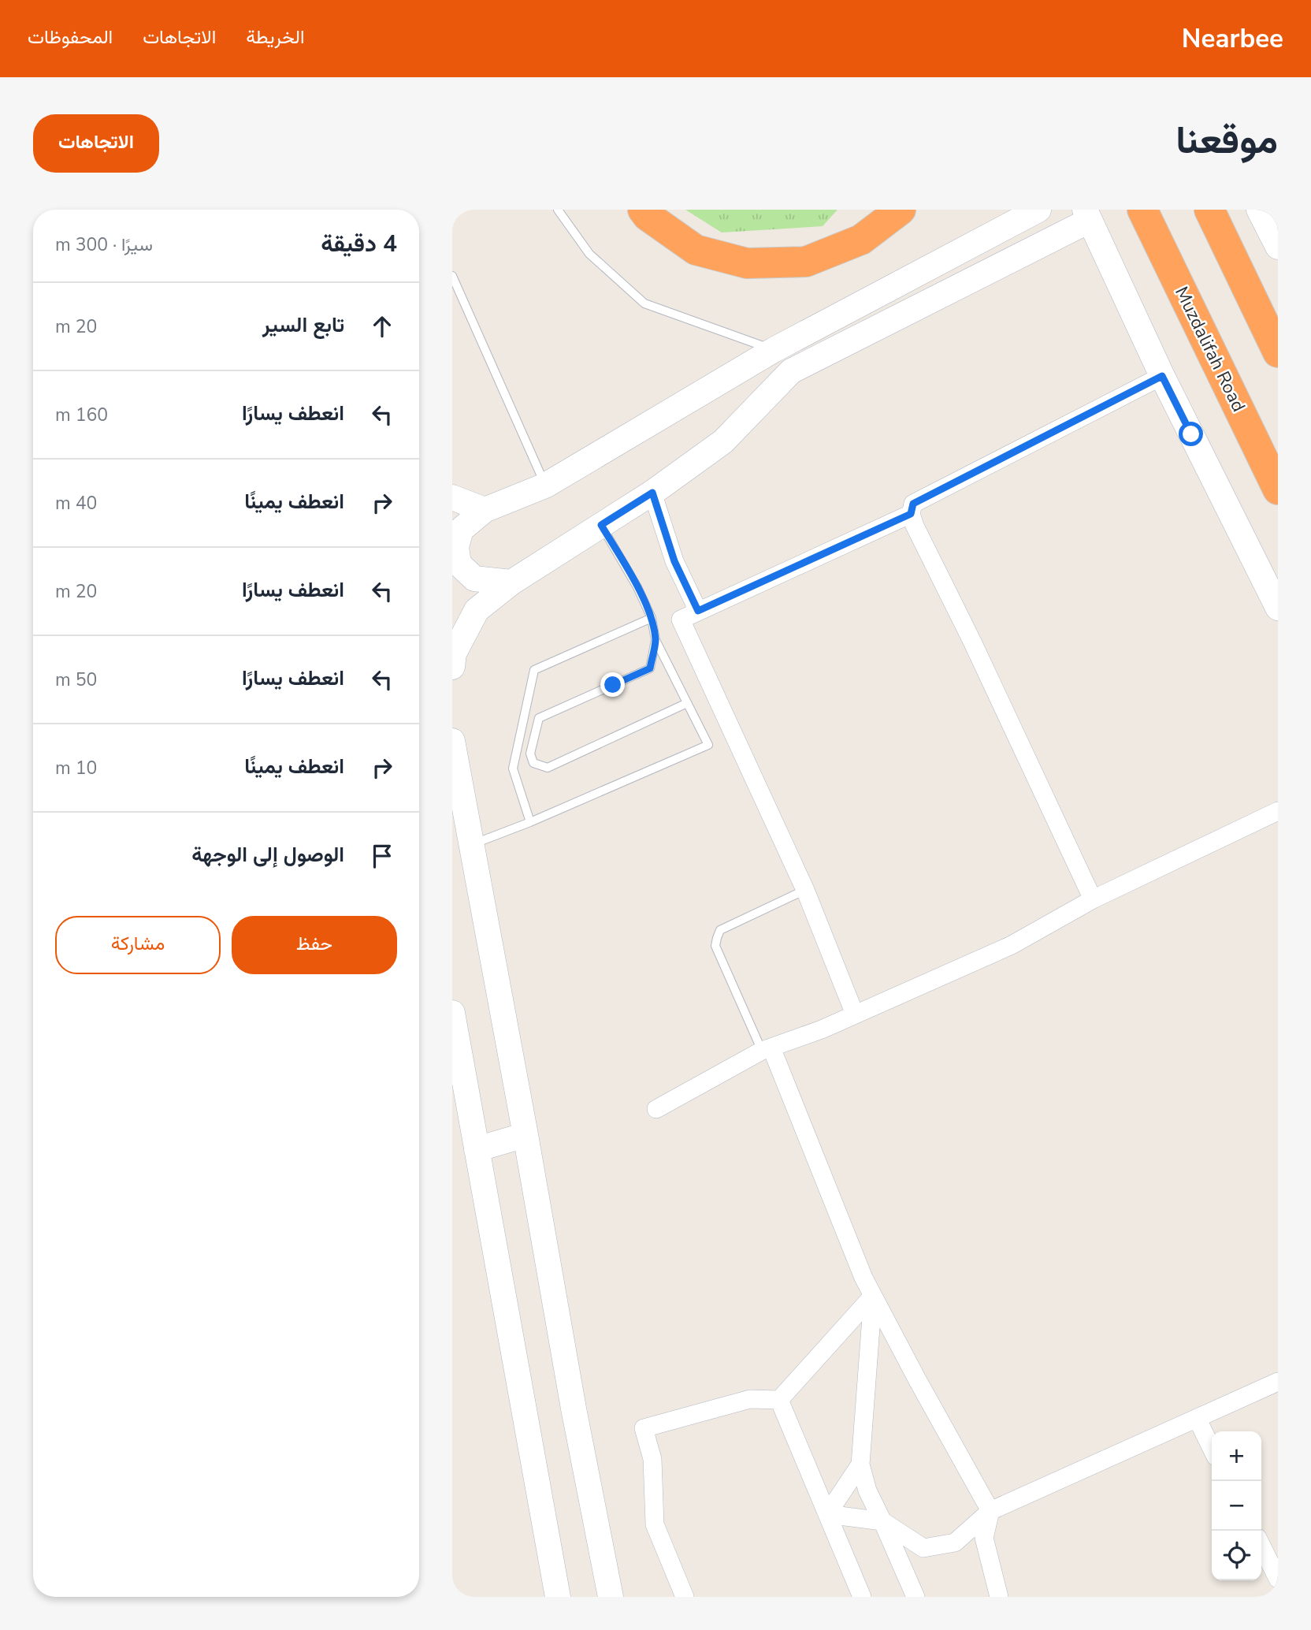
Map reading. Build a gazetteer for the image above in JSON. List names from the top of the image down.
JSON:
{
  "streets": {
    "highway": ["Muzdalifah Road"]
  },
  "page": {
    "header": "Nearbee",
    "nav": ["الخريطة", "الاتجاهات", "المحفوظات"],
    "title": "موقعنا",
    "buttons": [
      "الاتجاهات",
      ["حفظ", "مشاركة"]
    ],
    "heading": ["4 دقيقة", "سيرًا · 300 m"],
    "list": [
      ["تابع السير", "20 m"],
      ["انعطف يسارًا", "160 m"],
      ["انعطف يمينًا", "40 m"],
      ["انعطف يسارًا", "20 m"],
      ["انعطف يسارًا", "50 m"],
      ["انعطف يمينًا", "10 m"],
      "الوصول إلى الوجهة"
    ],
    "map_buttons": ["+", "−"]
  }
}
